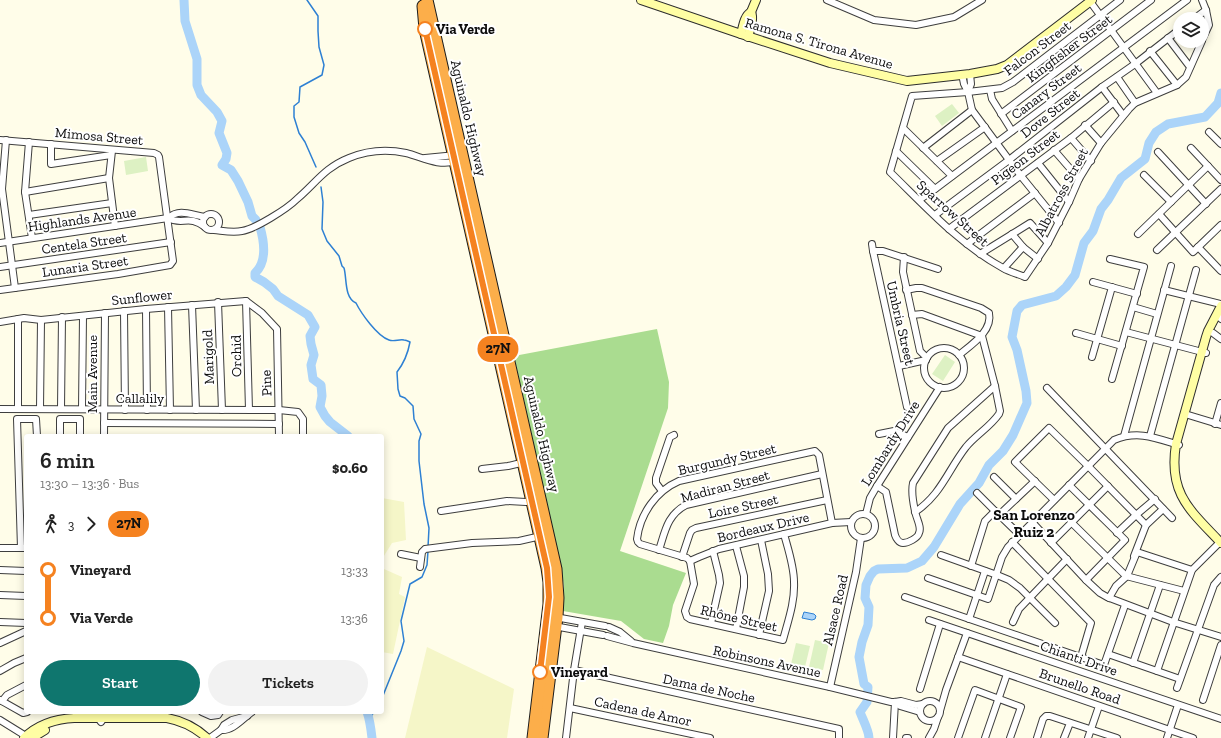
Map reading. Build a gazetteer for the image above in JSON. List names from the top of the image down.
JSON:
{
  "streets": {
    "highway": ["Aguinaldo Highway"],
    "street": [
      "Ramona S. Tirona Avenue",
      "Falcon Street",
      "Kingfisher Street",
      "Canary Street",
      "Dove Street",
      "Mimosa Street",
      "Pigeon Street",
      "Albatross Street",
      "Sparrow Street",
      "Highlands Avenue",
      "Centela Street",
      "Lunaria Street",
      "Sunflower",
      "Umbria Street",
      "Orchid",
      "Marigold",
      "Main Avenue",
      "Pine",
      "Callalily",
      "Lombardy Drive",
      "Burgundy Street",
      "Madiran Street",
      "Loire Street",
      "Bordeaux Drive",
      "Alsace Road",
      "Rhône Street",
      "Chianti Drive",
      "Robinsons Avenue",
      "Brunello Road",
      "Dama de Noche",
      "Cadena de Amor"
    ]
  },
  "crossings": [
    ["Canary Street", "Sparrow Street"],
    ["Dove Street", "Sparrow Street"],
    ["Aguinaldo Highway", "Robinsons Avenue"],
    ["Mimosa Street", "Highlands Avenue"],
    ["Mimosa Street", "Centela Street"],
    ["Mimosa Street", "Lunaria Street"],
    ["Pigeon Street", "Sparrow Street"],
    ["Albatross Street", "Sparrow Street"],
    ["Sunflower", "Orchid"],
    ["Sunflower", "Marigold"],
    ["Sunflower", "Main Avenue"],
    ["Sunflower", "Pine"],
    ["Orchid", "Pine"],
    ["Orchid", "Callalily"],
    ["Marigold", "Callalily"],
    ["Main Avenue", "Callalily"],
    ["Pine", "Callalily"],
    ["Lombardy Drive", "Bordeaux Drive"],
    ["Lombardy Drive", "Alsace Road"],
    ["Burgundy Street", "Madiran Street"],
    ["Burgundy Street", "Loire Street"],
    ["Burgundy Street", "Bordeaux Drive"],
    ["Burgundy Street", "Rhône Street"],
    ["Bordeaux Drive", "Alsace Road"],
    ["Bordeaux Drive", "Rhône Street"],
    ["Alsace Road", "Robinsons Avenue"]
  ],
  "districts": ["San Lorenzo Ruiz 2"],
  "places": ["Via Verde", "Vineyard"],
  "lines": ["bus line 27N"],
  "page": {
    "on_map": "27N",
    "heading": ["6 min", "13:30 – 13:36 · Bus", "$0.60"],
    "legs": ["3", "27N"],
    "list": [
      {
        "name": "Vineyard",
        "value": "13:33"
      },
      {
        "name": "Via Verde",
        "value": "13:36"
      }
    ],
    "buttons": ["Start", "Tickets"]
  }
}
